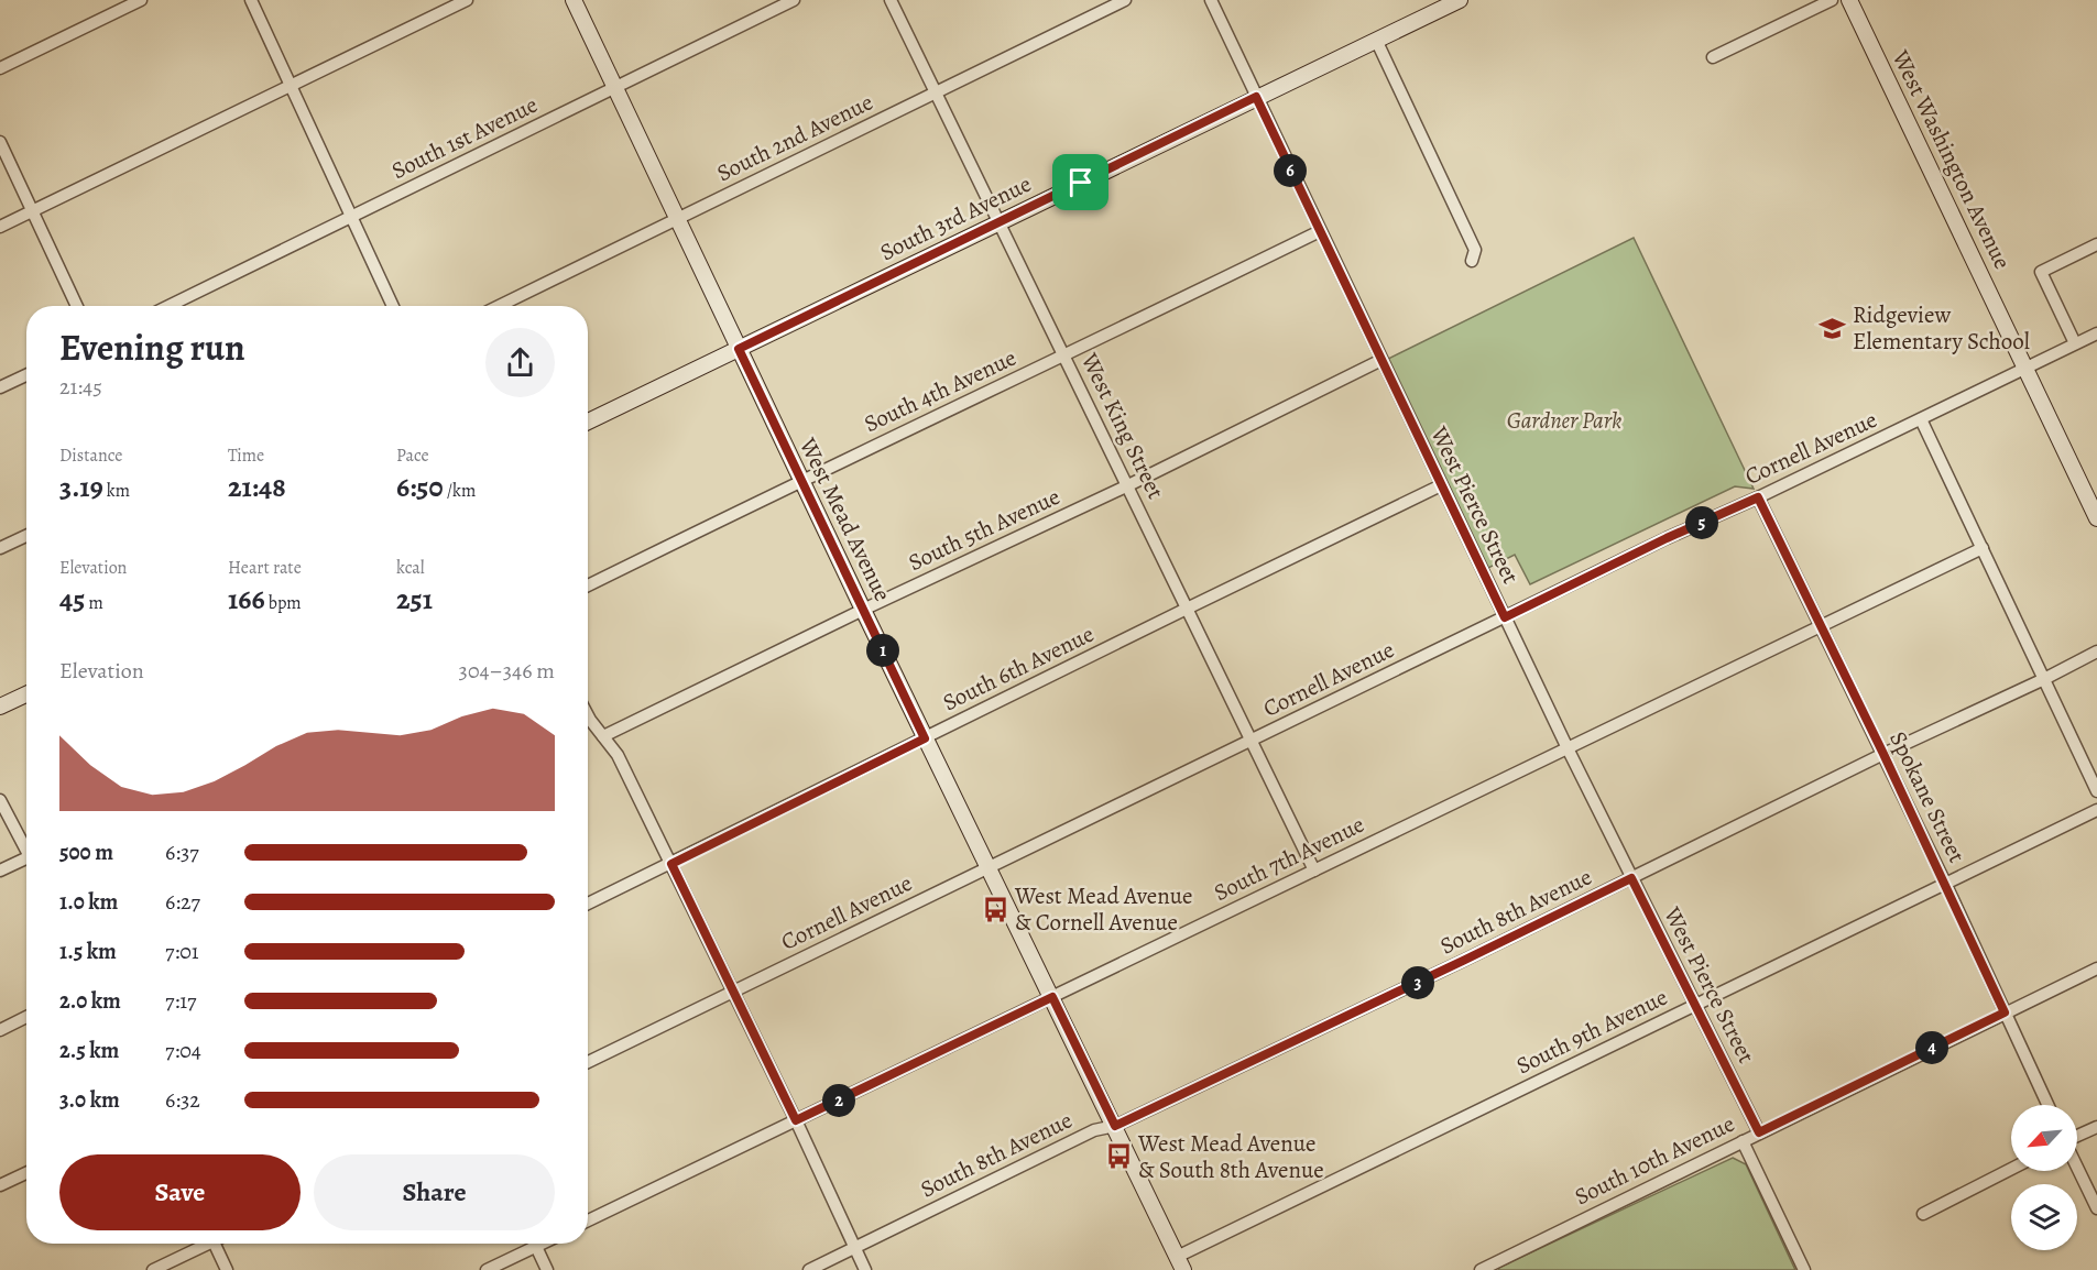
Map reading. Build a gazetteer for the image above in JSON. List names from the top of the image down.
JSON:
{
  "streets": {
    "street": [
      "South 1st Avenue",
      "South 2nd Avenue",
      "West Washington Avenue",
      "South 3rd Avenue",
      "South 4th Avenue",
      "West King Street",
      "Cornell Avenue",
      "West Pierce Street",
      "West Mead Avenue",
      "South 5th Avenue",
      "South 6th Avenue",
      "Spokane Street",
      "South 7th Avenue",
      "South 8th Avenue",
      "South 9th Avenue",
      "South 10th Avenue"
    ]
  },
  "crossings": [
    ["South 1st Avenue", "West Mead Avenue"],
    ["South 2nd Avenue", "West King Street"],
    ["South 2nd Avenue", "West Mead Avenue"],
    ["West Washington Avenue", "Cornell Avenue"],
    ["South 3rd Avenue", "West King Street"],
    ["South 3rd Avenue", "West Pierce Street"],
    ["South 3rd Avenue", "West Mead Avenue"],
    ["South 4th Avenue", "West King Street"],
    ["South 4th Avenue", "West Pierce Street"],
    ["South 4th Avenue", "West Mead Avenue"],
    ["West King Street", "Cornell Avenue"],
    ["West King Street", "South 5th Avenue"],
    ["West King Street", "South 6th Avenue"],
    ["West King Street", "South 7th Avenue"],
    ["Cornell Avenue", "West Pierce Street"],
    ["Cornell Avenue", "West Mead Avenue"],
    ["Cornell Avenue", "Spokane Street"],
    ["West Pierce Street", "South 5th Avenue"],
    ["West Pierce Street", "South 6th Avenue"],
    ["West Pierce Street", "South 7th Avenue"],
    ["West Pierce Street", "South 8th Avenue"],
    ["West Pierce Street", "South 9th Avenue"],
    ["West Pierce Street", "South 10th Avenue"],
    ["West Mead Avenue", "South 5th Avenue"],
    ["West Mead Avenue", "South 6th Avenue"],
    ["West Mead Avenue", "South 7th Avenue"],
    ["West Mead Avenue", "South 8th Avenue"],
    ["West Mead Avenue", "South 9th Avenue"],
    ["Spokane Street", "South 7th Avenue"],
    ["Spokane Street", "South 8th Avenue"],
    ["Spokane Street", "South 9th Avenue"],
    ["Spokane Street", "South 10th Avenue"]
  ],
  "parks": ["Gardner Park"],
  "places": {
    "school or university": ["Ridgeview Elementary School"],
    "bus stop": ["West Mead Avenue & Cornell Avenue", "West Mead Avenue & South 8th Avenue"]
  },
  "north": "bottom left",
  "page": {
    "pins": [
      "6",
      "5",
      "1",
      "3",
      "4",
      "2"
    ],
    "heading": ["Evening run", "21:45"],
    "stats": [
      ["Distance", "3.19 km"],
      ["Time", "21:48"],
      ["Pace", "6:50 /km"],
      ["Elevation", "45 m"],
      ["Heart rate", "166 bpm"],
      ["kcal", "251"]
    ],
    "chart": ["Elevation", "304–346 m"],
    "list": [
      {
        "name": "500 m",
        "note": "6:37"
      },
      {
        "name": "1.0 km",
        "note": "6:27"
      },
      {
        "name": "1.5 km",
        "note": "7:01"
      },
      {
        "name": "2.0 km",
        "note": "7:17"
      },
      {
        "name": "2.5 km",
        "note": "7:04"
      },
      {
        "name": "3.0 km",
        "note": "6:32"
      }
    ],
    "buttons": ["Save", "Share"]
  }
}
